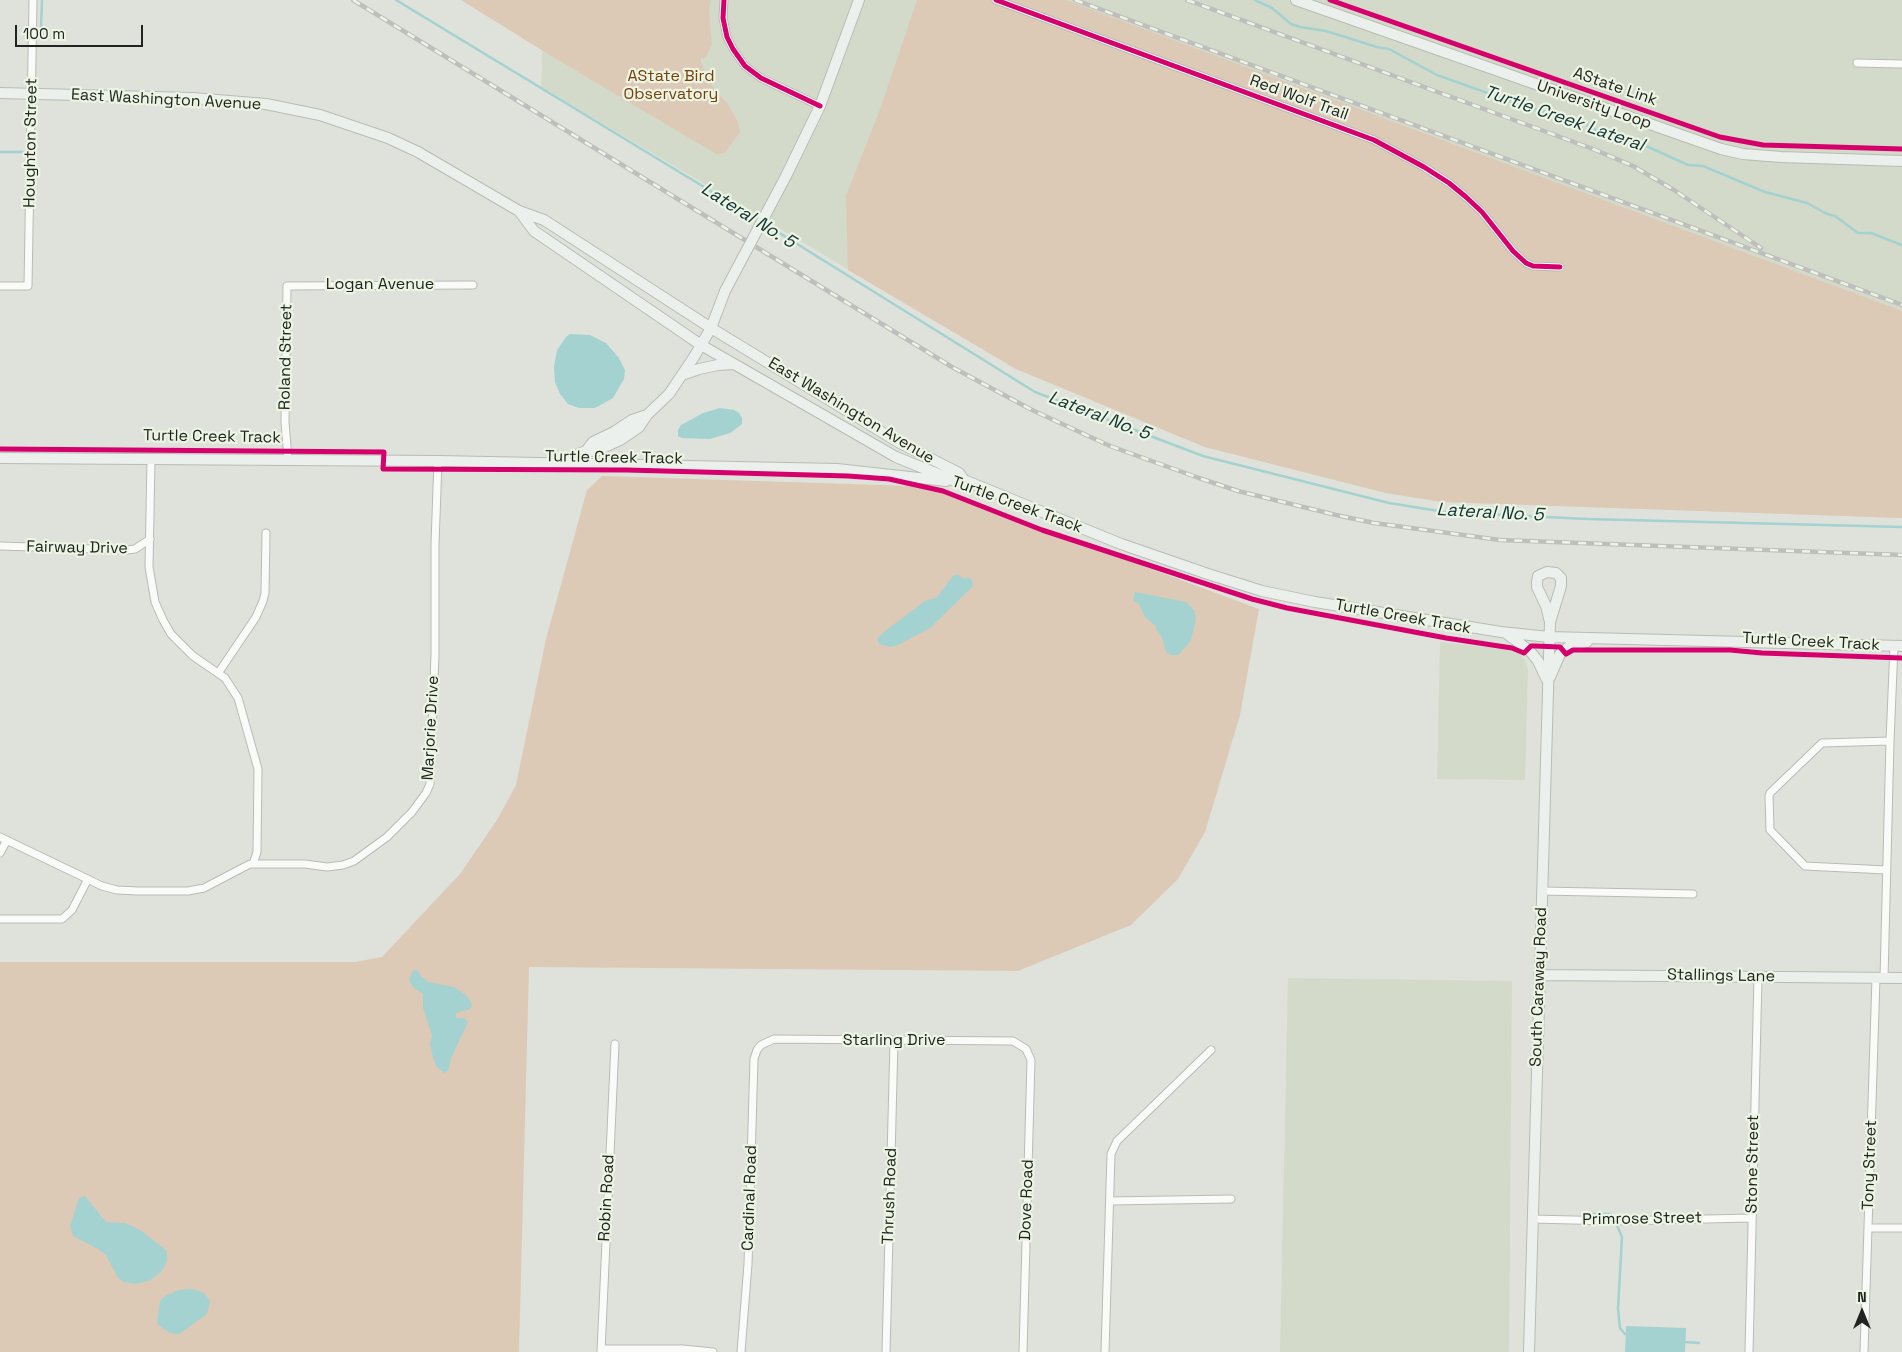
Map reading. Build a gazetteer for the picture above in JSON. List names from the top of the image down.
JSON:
{
  "streets": {
    "street": [
      "Red Wolf Trail",
      "East Washington Avenue",
      "University Loop",
      "Houghton Street",
      "Logan Avenue",
      "Roland Street",
      "Fairway Drive",
      "Marjorie Drive",
      "Stallings Lane",
      "South Caraway Road",
      "Starling Drive",
      "Stone Street",
      "Tony Street",
      "Thrush Road",
      "Robin Road",
      "Cardinal Road",
      "Dove Road",
      "Primrose Street"
    ],
    "cycle path": ["AState Link", "Turtle Creek Track"]
  },
  "crossings": [
    ["East Washington Avenue", "Houghton Street"],
    ["Logan Avenue", "Roland Street"],
    ["Stallings Lane", "South Caraway Road"],
    ["Stallings Lane", "Stone Street"],
    ["Stallings Lane", "Tony Street"],
    ["South Caraway Road", "Primrose Street"],
    ["Starling Drive", "Thrush Road"],
    ["Starling Drive", "Cardinal Road"],
    ["Starling Drive", "Dove Road"],
    ["Stone Street", "Primrose Street"]
  ],
  "water": ["Turtle Creek Lateral", "Lateral No. 5"],
  "parks": ["AState Bird Observatory"],
  "scale_bar": "100 m",
  "north": "top"
}
